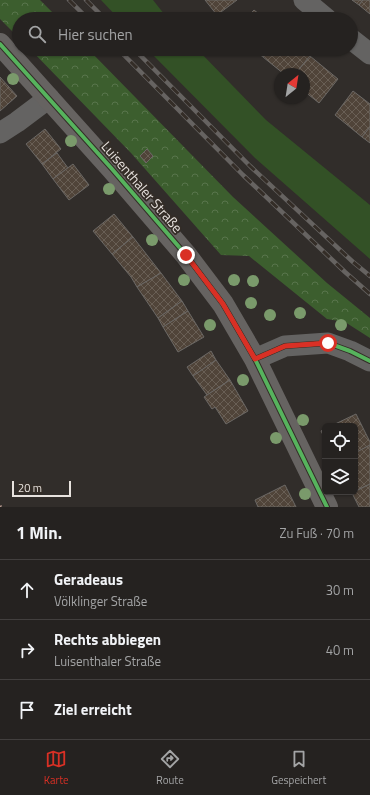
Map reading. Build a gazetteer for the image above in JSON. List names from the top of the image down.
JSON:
{
  "streets": {
    "main road": ["Luisenthaler Straße"]
  },
  "scale_bar": "20 m",
  "north": "top right",
  "page": {
    "search": "Hier suchen",
    "scale": "20 m",
    "heading": ["1 Min.", "Zu Fuß · 70 m"],
    "list": [
      ["Geradeaus", "Völklinger Straße", "30 m"],
      ["Rechts abbiegen", "Luisenthaler Straße", "40 m"],
      "Ziel erreicht"
    ],
    "nav": ["Karte", "Route", "Gespeichert"]
  }
}
